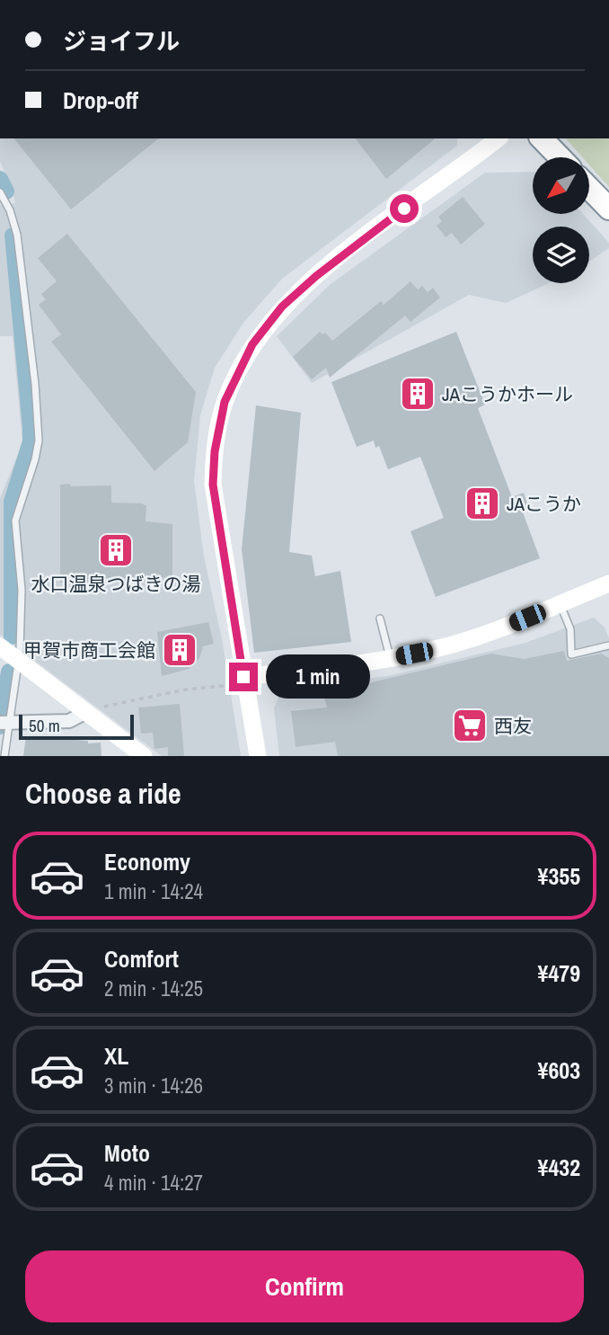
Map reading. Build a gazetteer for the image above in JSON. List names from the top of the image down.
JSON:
{
  "places": {
    "building": [
      "JAこうかホール",
      "JAこうか",
      "水口温泉つばきの湯",
      "甲賀市商工会館"
    ],
    "supermarket": ["西友"]
  },
  "scale_bar": "50 m",
  "north": "bottom left",
  "page": {
    "banner": ["ジョイフル", "Drop-off"],
    "bubble": "1 min",
    "scale": "50 m",
    "heading": "Choose a ride",
    "list": [
      {
        "name": "Economy",
        "note": "1 min · 14:24",
        "value": "¥355"
      },
      {
        "name": "Comfort",
        "note": "2 min · 14:25",
        "value": "¥479"
      },
      {
        "name": "XL",
        "note": "3 min · 14:26",
        "value": "¥603"
      },
      {
        "name": "Moto",
        "note": "4 min · 14:27",
        "value": "¥432"
      }
    ],
    "buttons": "Confirm"
  }
}
